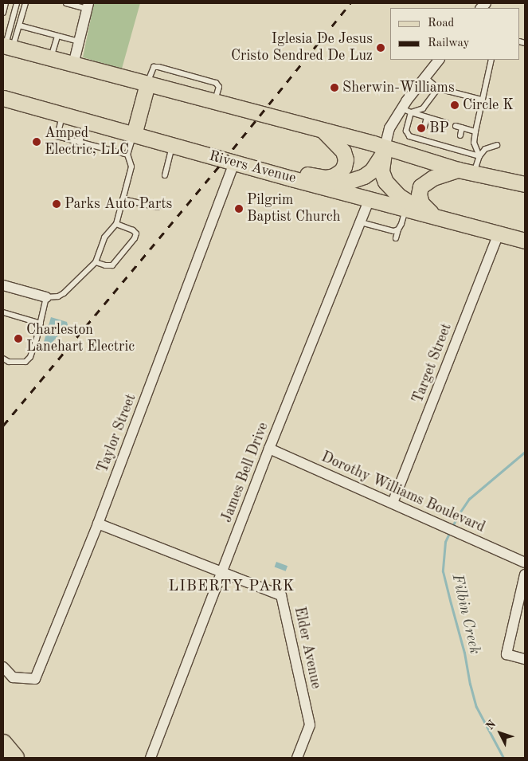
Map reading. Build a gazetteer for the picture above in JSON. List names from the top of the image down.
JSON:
{
  "streets": {
    "main road": ["Rivers Avenue"],
    "street": [
      "Target Street",
      "Taylor Street",
      "James Bell Drive",
      "Dorothy Williams Boulevard",
      "Elder Avenue"
    ]
  },
  "crossings": [
    ["Rivers Avenue", "Target Street"],
    ["Rivers Avenue", "Taylor Street"],
    ["Rivers Avenue", "James Bell Drive"],
    ["Target Street", "Dorothy Williams Boulevard"],
    ["Taylor Street", "Elder Avenue"],
    ["James Bell Drive", "Dorothy Williams Boulevard"],
    ["James Bell Drive", "Elder Avenue"]
  ],
  "districts": ["LIBERTY PARK"],
  "water": ["Filbin Creek"],
  "places": [
    "Iglesia De Jesus Cristo Sendred De Luz",
    "Sherwin-Williams",
    "Circle K",
    "BP",
    "Amped Electric, LLC",
    "Parks Auto Parts",
    "Pilgrim Baptist Church",
    "Charleston Lanehart Electric"
  ],
  "legend": ["Road", "Railway"],
  "north": "top left"
}
